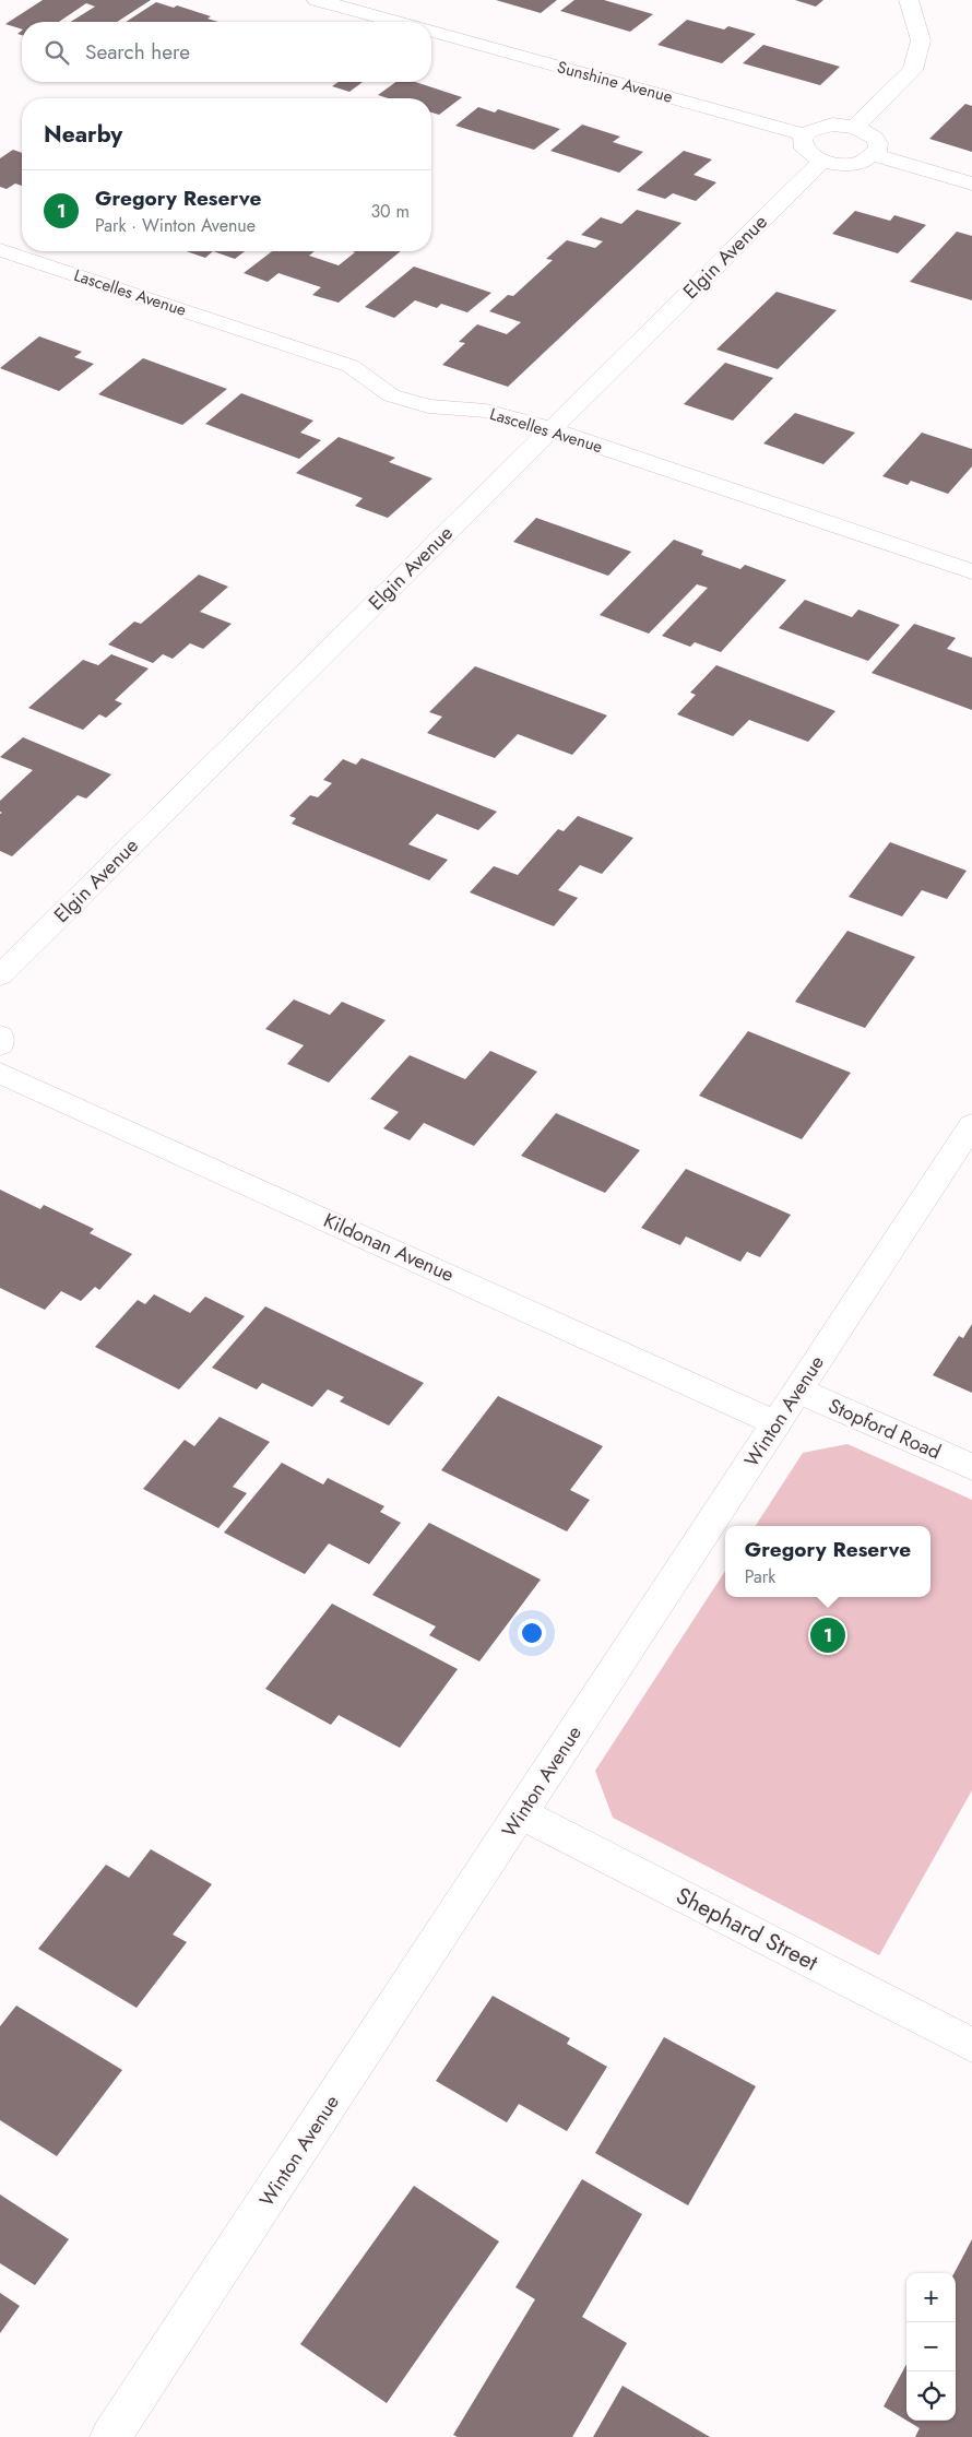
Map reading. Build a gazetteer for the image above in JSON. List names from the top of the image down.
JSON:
{
  "streets": {
    "street": [
      "Sunshine Avenue",
      "Elgin Avenue",
      "Lascelles Avenue",
      "Kildonan Avenue",
      "Winton Avenue",
      "Stopford Road",
      "Shephard Street"
    ]
  },
  "crossings": [
    ["Elgin Avenue", "Lascelles Avenue"],
    ["Kildonan Avenue", "Winton Avenue"],
    ["Winton Avenue", "Stopford Road"],
    ["Winton Avenue", "Shephard Street"]
  ],
  "page": {
    "search": "Search here",
    "heading": "Nearby",
    "list": [
      {
        "mark": "1",
        "name": "Gregory Reserve",
        "note": "Park · Winton Avenue",
        "value": "30 m"
      }
    ],
    "popup": ["Gregory Reserve", "Park"],
    "pins": "1",
    "map_buttons": ["+", "−"]
  }
}
